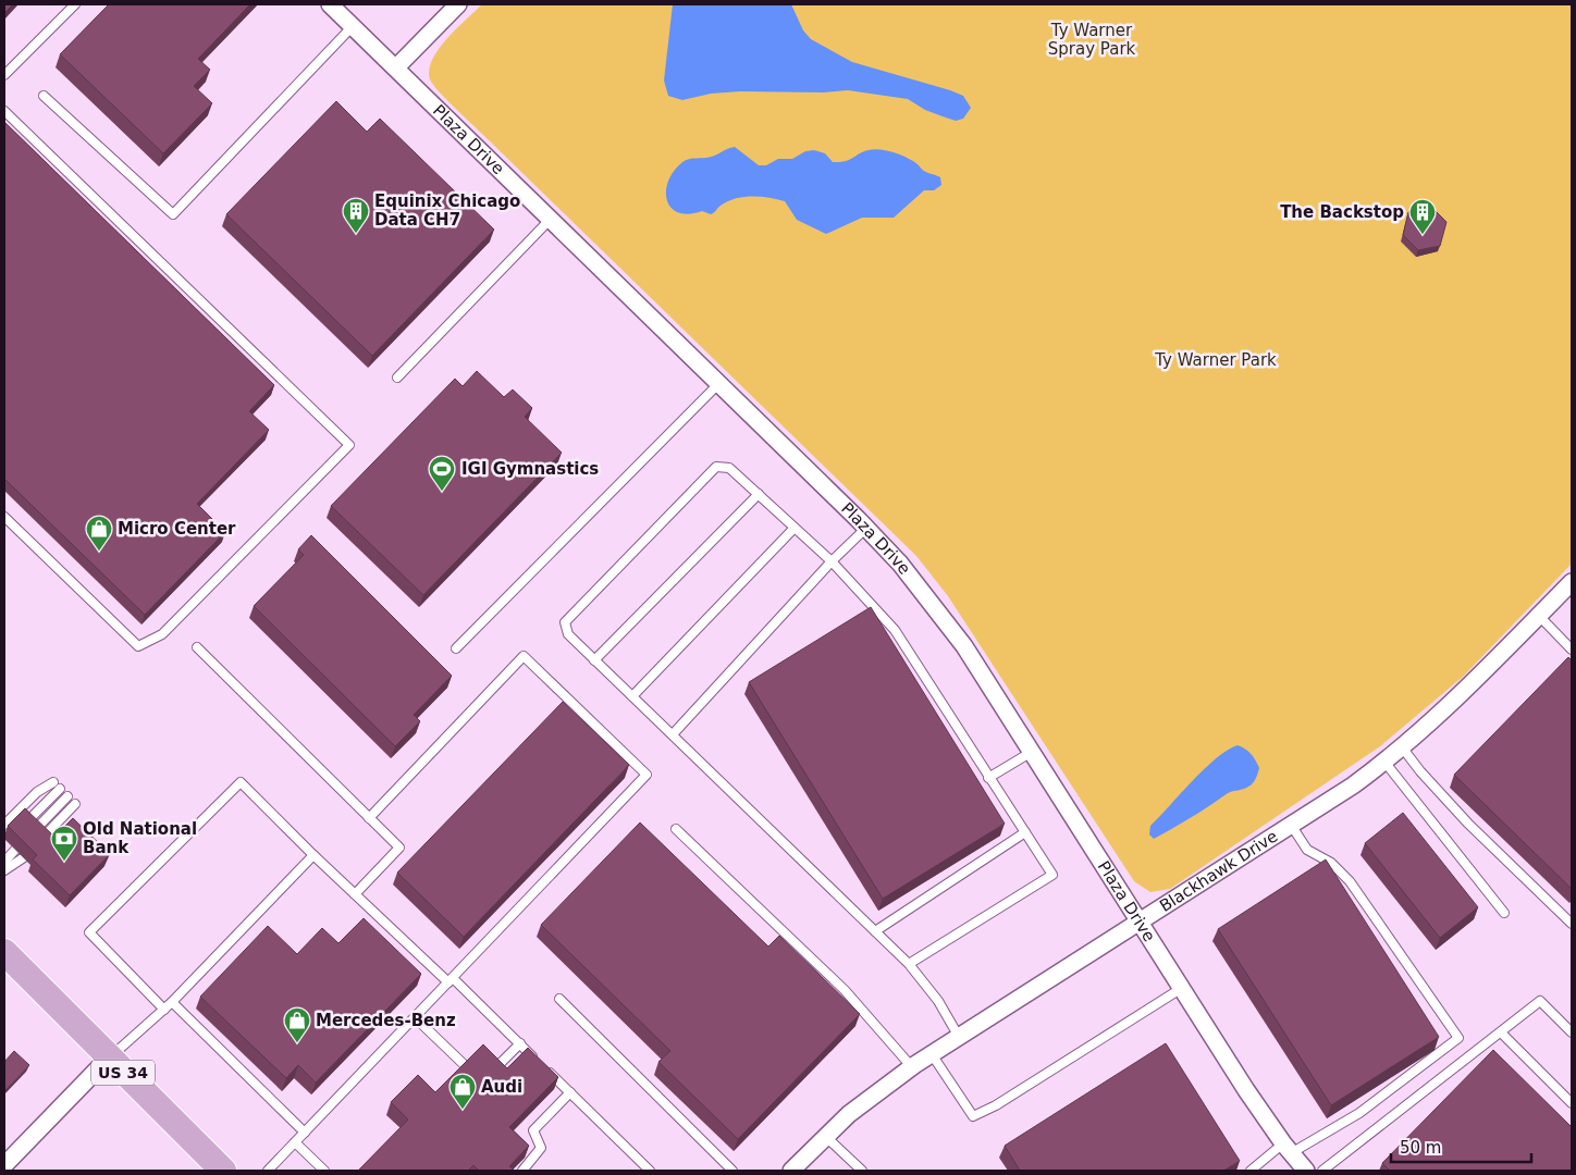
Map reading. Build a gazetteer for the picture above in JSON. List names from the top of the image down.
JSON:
{
  "streets": {
    "main road": ["US 34"],
    "street": ["Plaza Drive", "Blackhawk Drive"]
  },
  "crossings": [
    ["Plaza Drive", "Blackhawk Drive"]
  ],
  "parks": ["Ty Warner Spray Park", "Ty Warner Park"],
  "places": {
    "building": ["Equinix Chicago Data CH7", "The Backstop"],
    "sports": ["IGI Gymnastics"],
    "shop": ["Micro Center", "Mercedes-Benz", "Audi"],
    "bank": ["Old National Bank"]
  },
  "scale_bar": "50 m"
}
